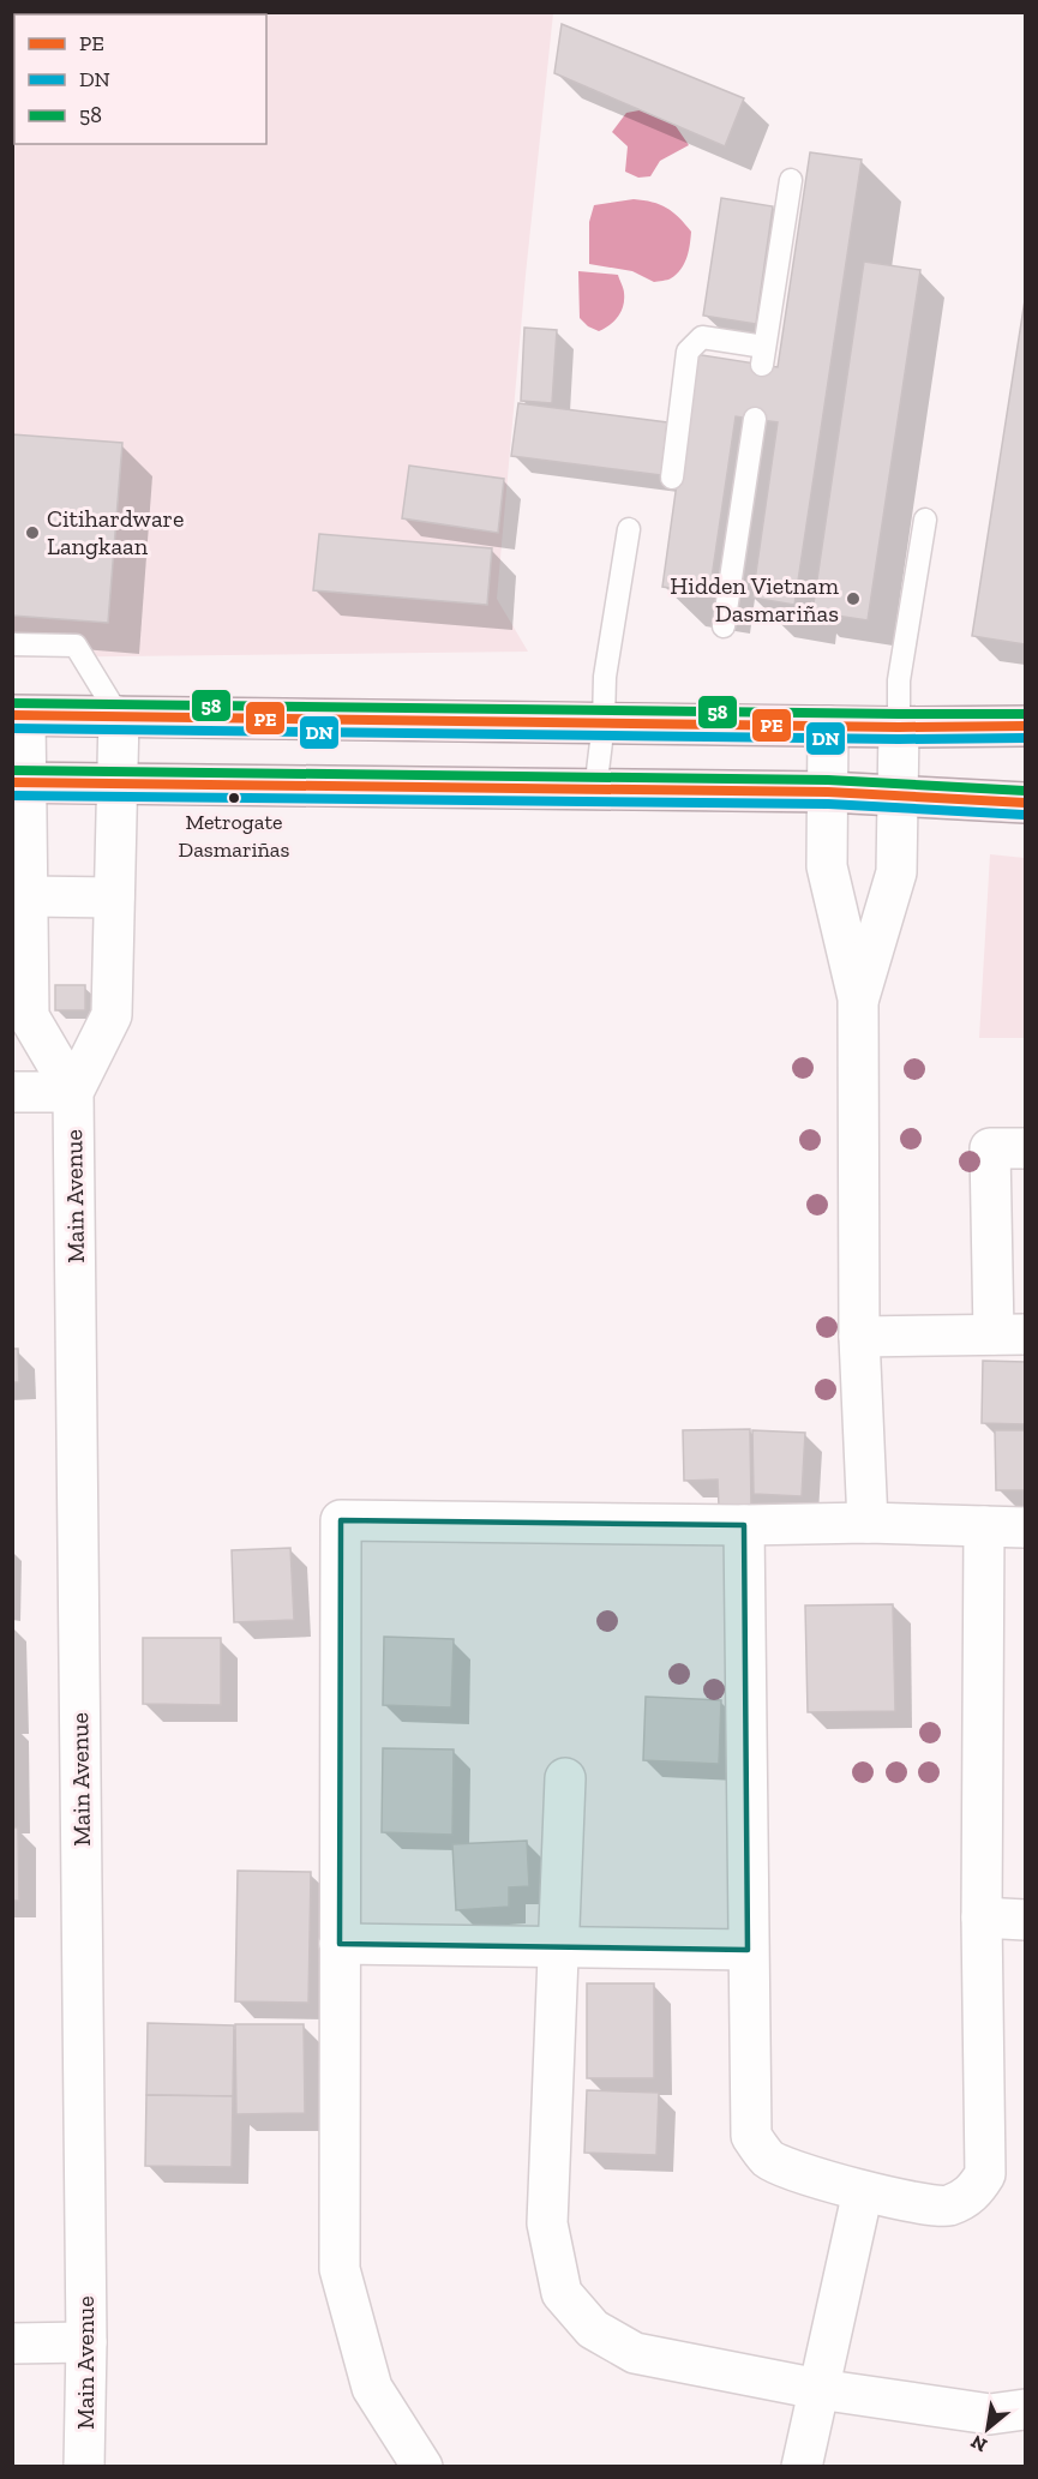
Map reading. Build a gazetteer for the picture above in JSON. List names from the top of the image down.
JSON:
{
  "streets": {
    "street": ["Main Avenue"]
  },
  "places": ["Citihardware Langkaan", "Hidden Vietnam Dasmariñas", "Metrogate Dasmariñas"],
  "lines": ["transit line 58", "transit line PE", "transit line DN"],
  "legend": ["PE", "DN", "58"],
  "north": "bottom left"
}
